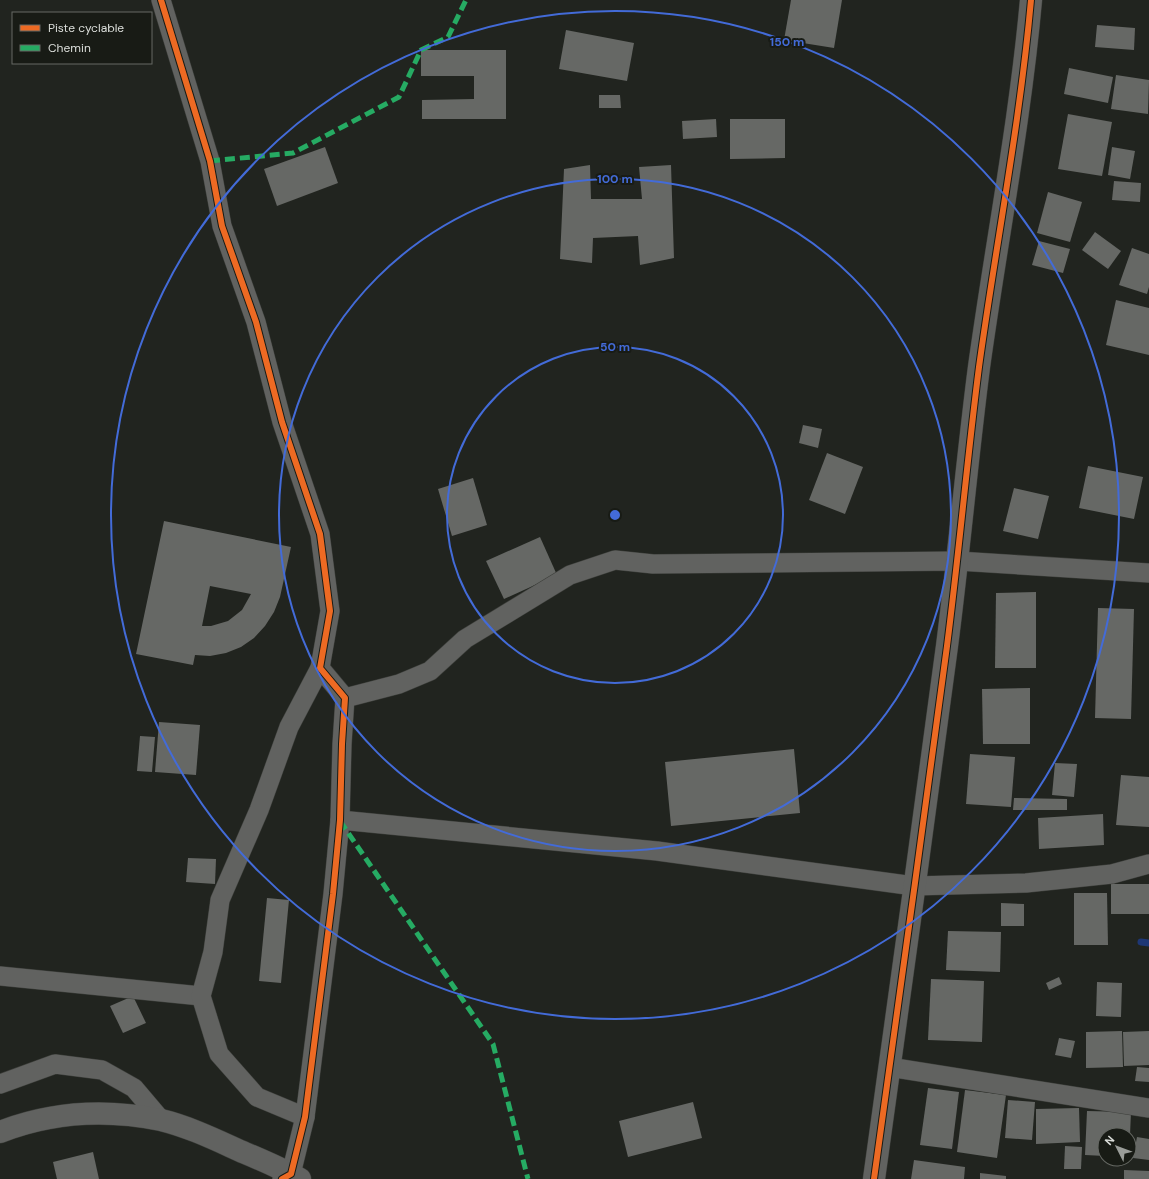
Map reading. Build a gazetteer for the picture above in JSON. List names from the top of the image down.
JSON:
{
  "legend": ["Piste cyclable", "Chemin"],
  "north": "top left",
  "rings": ["150 m", "100 m", "50 m"]
}
